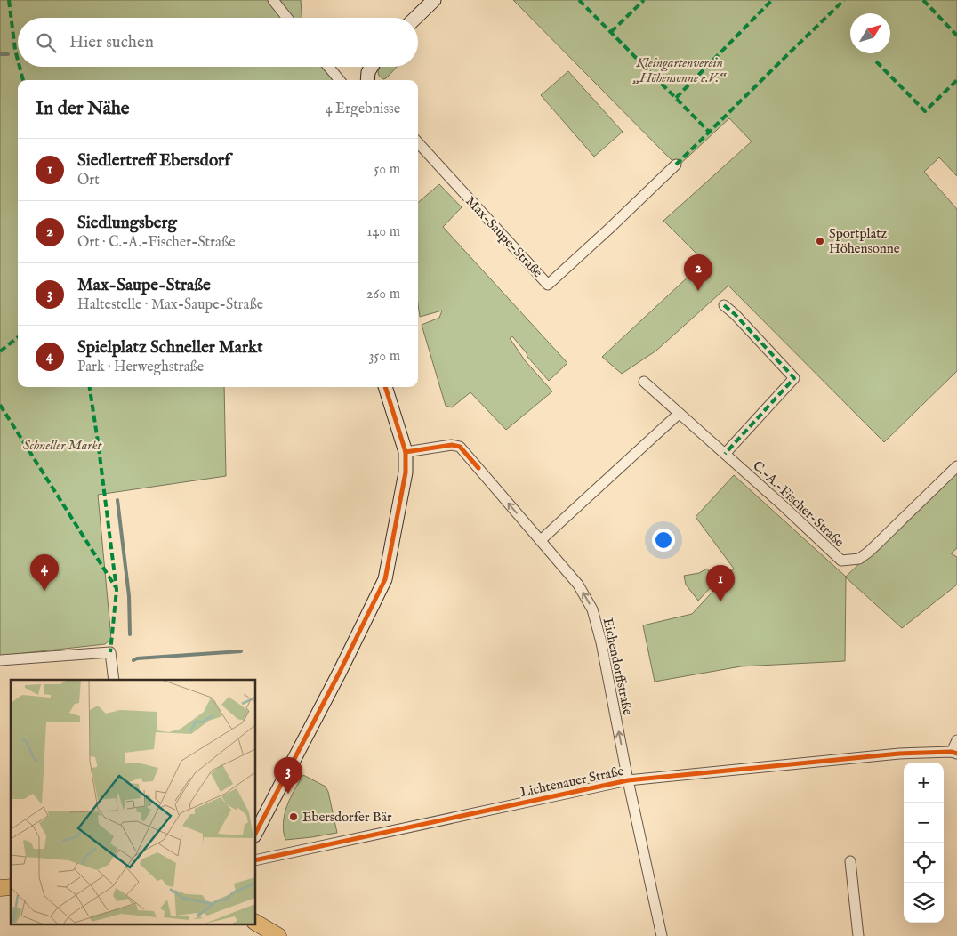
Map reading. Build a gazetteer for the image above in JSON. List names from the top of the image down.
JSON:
{
  "streets": {
    "street": [
      "Max-Saupe-Straße",
      "C.-A.-Fischer-Straße",
      "Eichendorffstraße",
      "Lichtenauer Straße"
    ]
  },
  "crossings": [
    ["Eichendorffstraße", "Lichtenauer Straße"]
  ],
  "one_way": ["Eichendorffstraße"],
  "parks": ["Kleingartenverein „Höhensonne e.V.“", "Schneller Markt"],
  "places": ["Sportplatz Höhensonne", "Ebersdorfer Bär"],
  "north": "top right",
  "page": {
    "search": "Hier suchen",
    "heading": ["In der Nähe", "4 Ergebnisse"],
    "list": [
      {
        "mark": "1",
        "name": "Siedlertreff Ebersdorf",
        "note": "Ort",
        "value": "50 m"
      },
      {
        "mark": "2",
        "name": "Siedlungsberg",
        "note": "Ort · C.-A.-Fischer-Straße",
        "value": "140 m"
      },
      {
        "mark": "3",
        "name": "Max-Saupe-Straße",
        "note": "Haltestelle · Max-Saupe-Straße",
        "value": "260 m"
      },
      {
        "mark": "4",
        "name": "Spielplatz Schneller Markt",
        "note": "Park · Herweghstraße",
        "value": "350 m"
      }
    ],
    "pins": [
      "2",
      "4",
      "1",
      "3"
    ],
    "map_buttons": ["+", "−"]
  }
}
